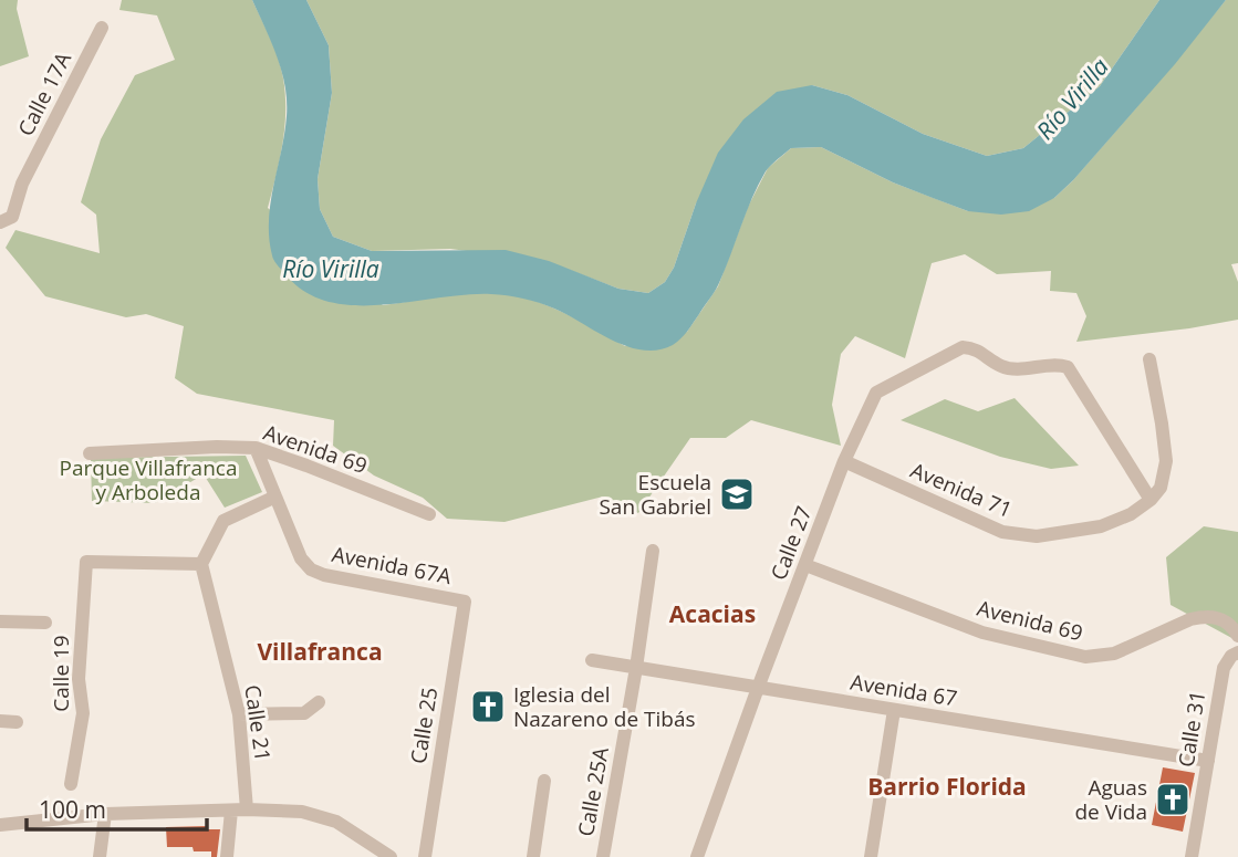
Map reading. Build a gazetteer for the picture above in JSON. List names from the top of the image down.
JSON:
{
  "streets": {
    "street": [
      "Calle 17A",
      "Avenida 69",
      "Avenida 71",
      "Calle 27",
      "Avenida 67A",
      "Calle 19",
      "Avenida 67",
      "Calle 21",
      "Calle 25",
      "Calle 31",
      "Calle 25A"
    ]
  },
  "crossings": [
    ["Avenida 69", "Calle 27"],
    ["Avenida 71", "Calle 27"],
    ["Calle 27", "Avenida 67"],
    ["Avenida 67A", "Calle 25"],
    ["Calle 19", "Calle 21"],
    ["Avenida 67", "Calle 31"],
    ["Avenida 67", "Calle 25A"]
  ],
  "districts": ["Acacias", "Villafranca", "Barrio Florida"],
  "water": ["Río Virilla"],
  "parks": ["Parque Villafranca y Arboleda"],
  "places": {
    "school or university": ["Escuela San Gabriel"],
    "church": ["Iglesia del Nazareno de Tibás", "Aguas de Vida"]
  },
  "scale_bar": "100 m"
}
